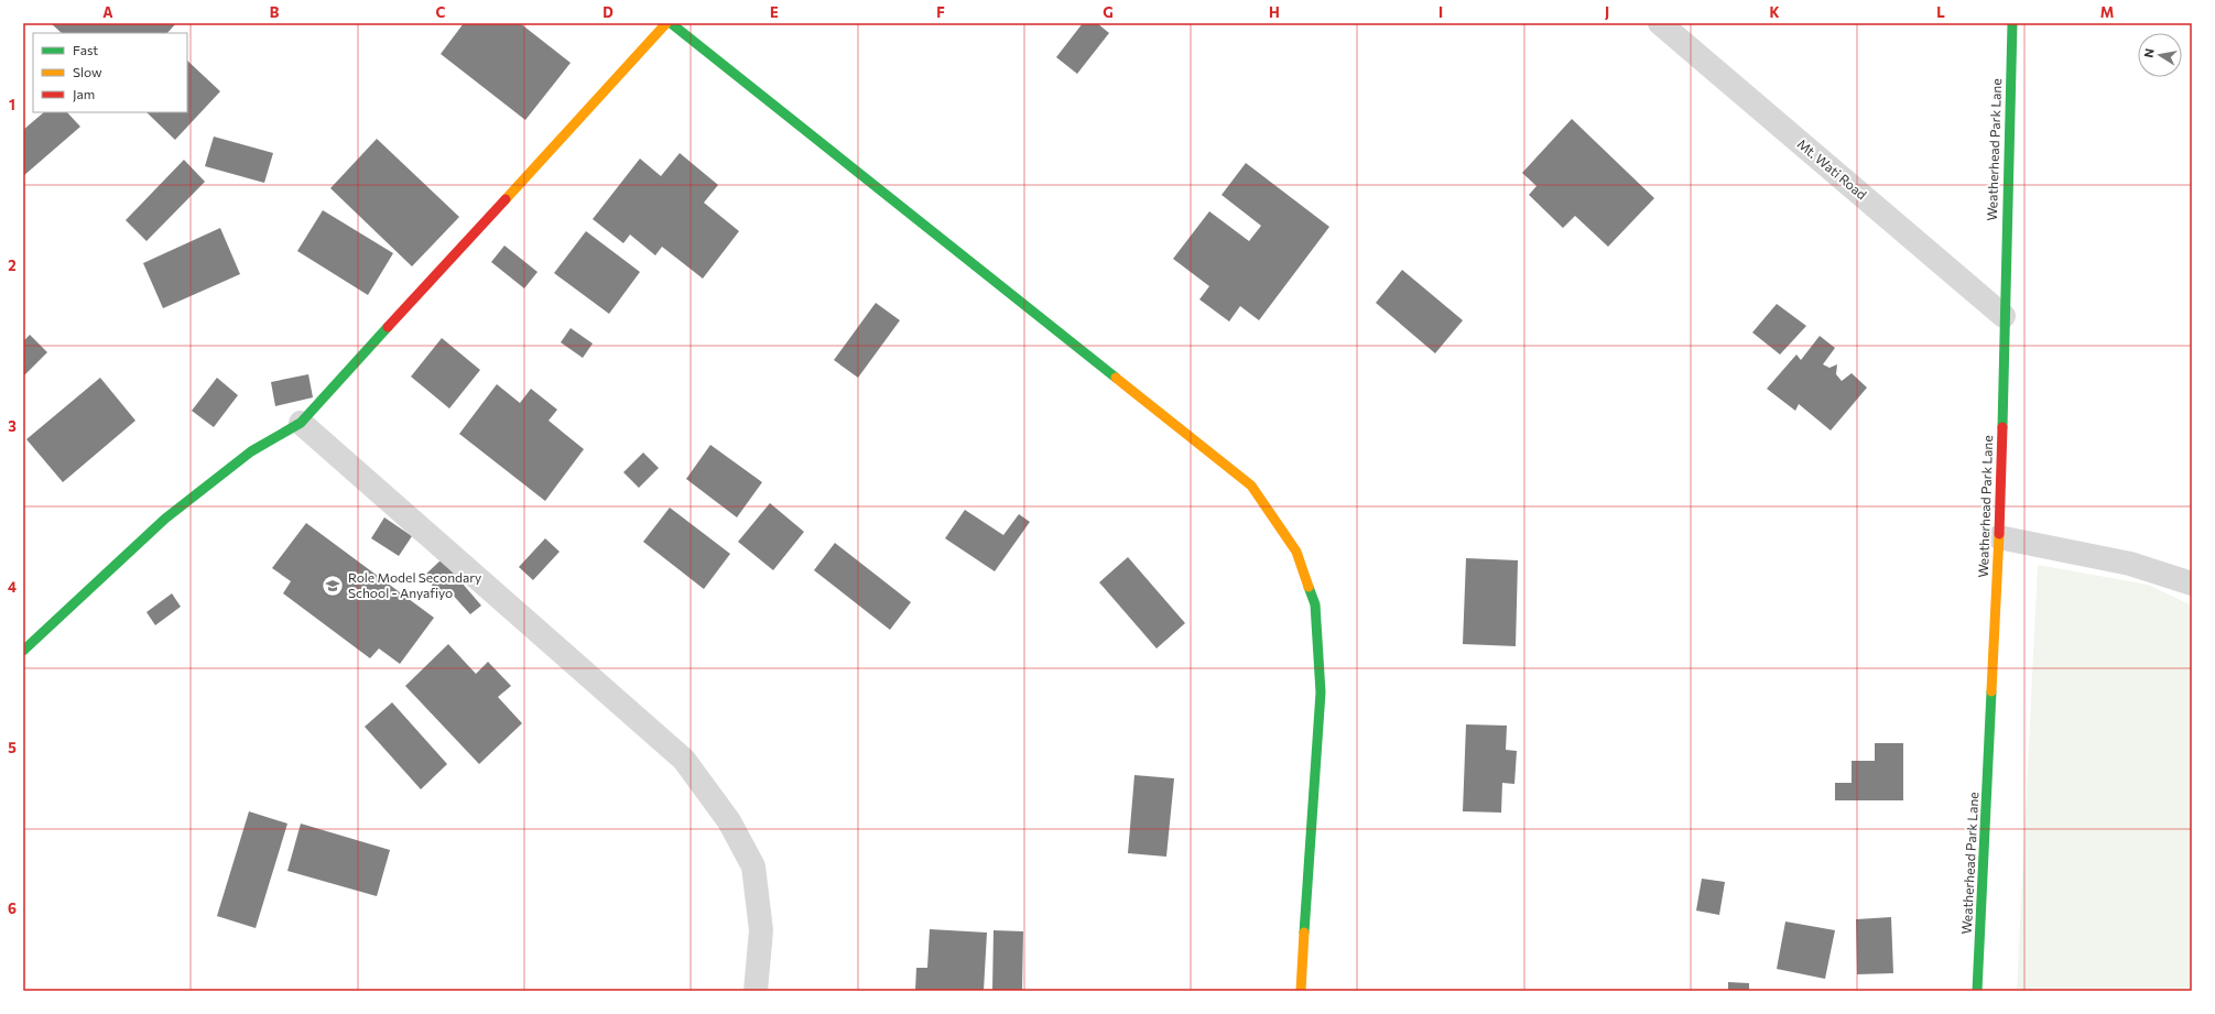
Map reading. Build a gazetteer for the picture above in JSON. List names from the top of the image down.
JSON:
{
  "streets": {
    "street": ["Weatherhead Park Lane", "Mt. Wati Road"]
  },
  "crossings": [
    ["Weatherhead Park Lane", "Mt. Wati Road"]
  ],
  "places": {
    "school or university": ["Role Model Secondary School - Anyafiyo"]
  },
  "legend": ["Fast", "Slow", "Jam"],
  "north": "left",
  "grid": {
    "columns": [
      "A",
      "B",
      "C",
      "D",
      "E",
      "F",
      "G",
      "H",
      "I",
      "J",
      "K",
      "L",
      "M"
    ],
    "rows": [
      "1",
      "2",
      "3",
      "4",
      "5",
      "6"
    ]
  }
}
